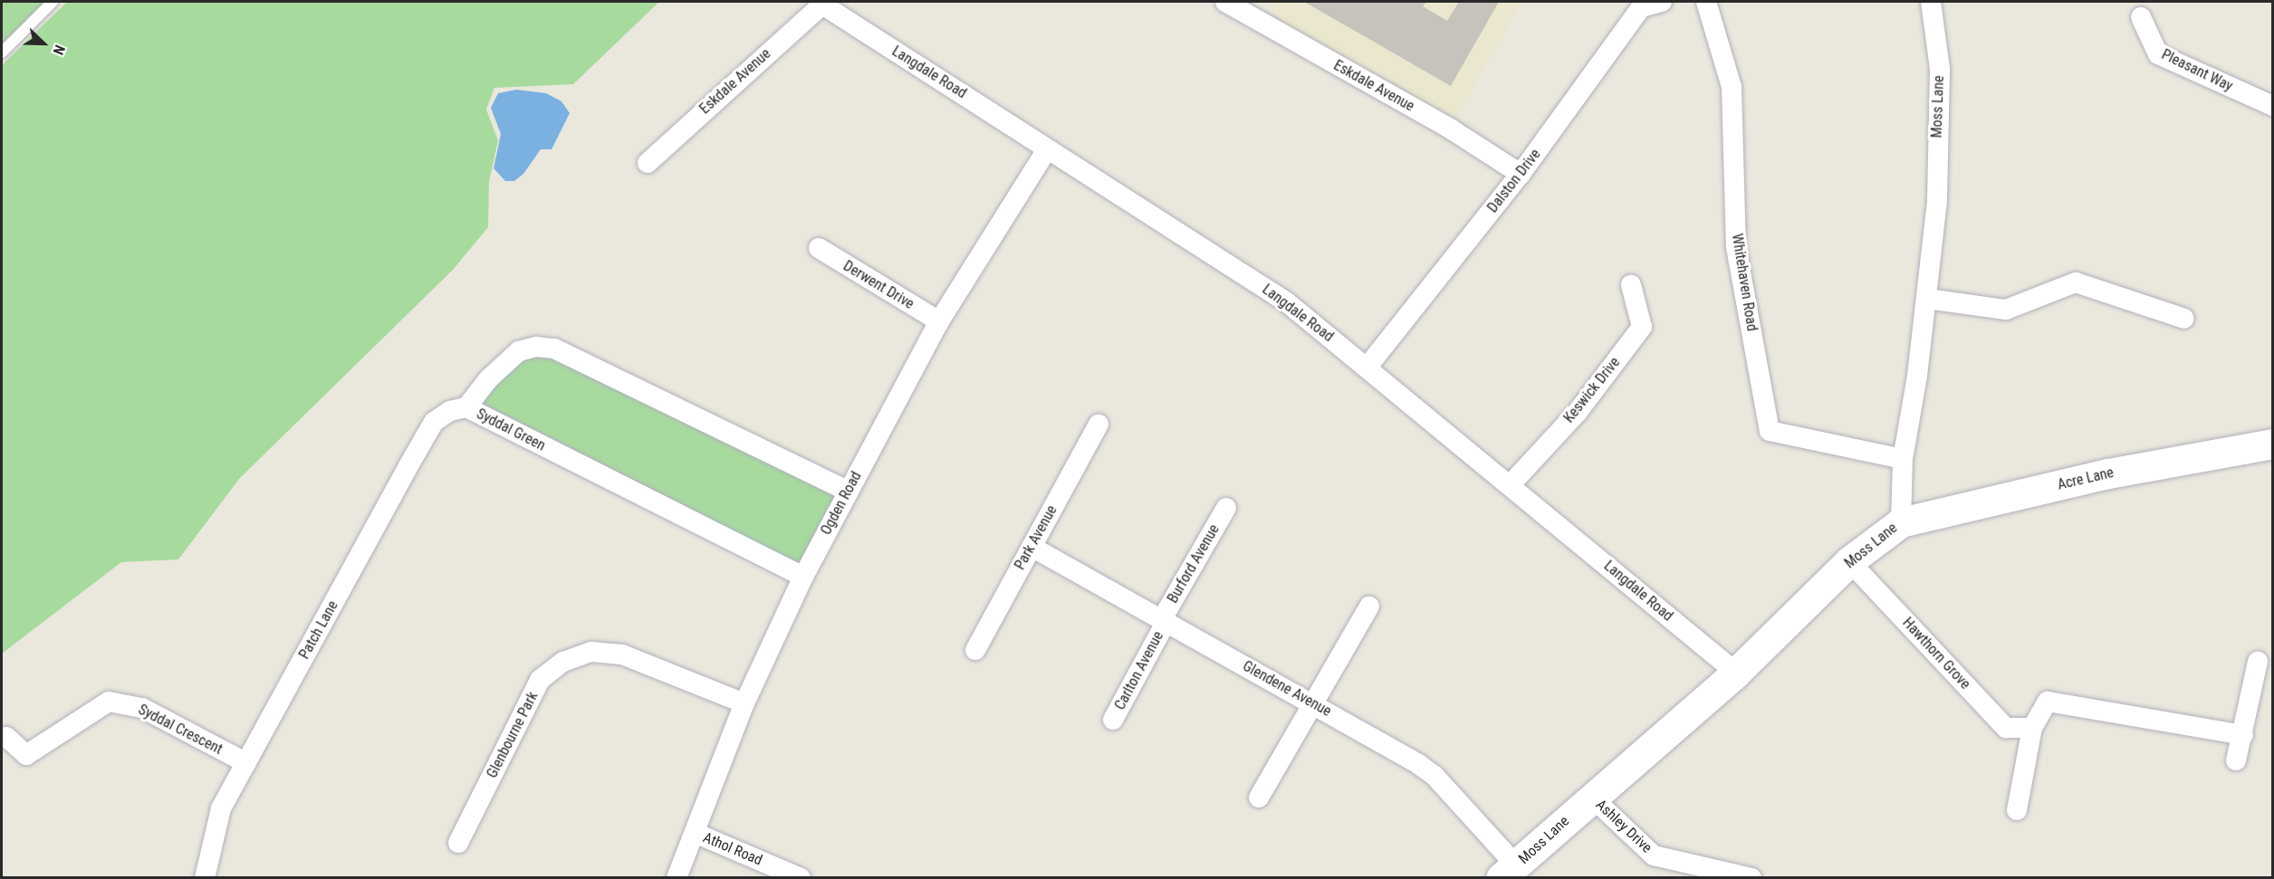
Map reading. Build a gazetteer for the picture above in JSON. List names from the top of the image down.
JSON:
{
  "streets": {
    "main road": ["Moss Lane", "Acre Lane"],
    "street": [
      "Pleasant Way",
      "Langdale Road",
      "Eskdale Avenue",
      "Dalston Drive",
      "Whitehaven Road",
      "Derwent Drive",
      "Keswick Drive",
      "Syddal Green",
      "Ogden Road",
      "Park Avenue",
      "Burford Avenue",
      "Patch Lane",
      "Hawthorn Grove",
      "Carlton Avenue",
      "Glendene Avenue",
      "Syddal Crescent",
      "Glenbourne Park",
      "Ashley Drive",
      "Athol Road"
    ]
  },
  "crossings": [
    ["Langdale Road", "Eskdale Avenue"],
    ["Langdale Road", "Moss Lane"],
    ["Langdale Road", "Dalston Drive"],
    ["Langdale Road", "Keswick Drive"],
    ["Langdale Road", "Ogden Road"],
    ["Eskdale Avenue", "Dalston Drive"],
    ["Moss Lane", "Whitehaven Road"],
    ["Moss Lane", "Acre Lane"],
    ["Moss Lane", "Hawthorn Grove"],
    ["Moss Lane", "Glendene Avenue"],
    ["Moss Lane", "Ashley Drive"],
    ["Derwent Drive", "Ogden Road"],
    ["Syddal Green", "Ogden Road"],
    ["Syddal Green", "Patch Lane"],
    ["Ogden Road", "Glenbourne Park"],
    ["Ogden Road", "Athol Road"],
    ["Park Avenue", "Glendene Avenue"],
    ["Burford Avenue", "Carlton Avenue"],
    ["Burford Avenue", "Glendene Avenue"],
    ["Patch Lane", "Syddal Crescent"],
    ["Carlton Avenue", "Glendene Avenue"]
  ],
  "north": "bottom right"
}
